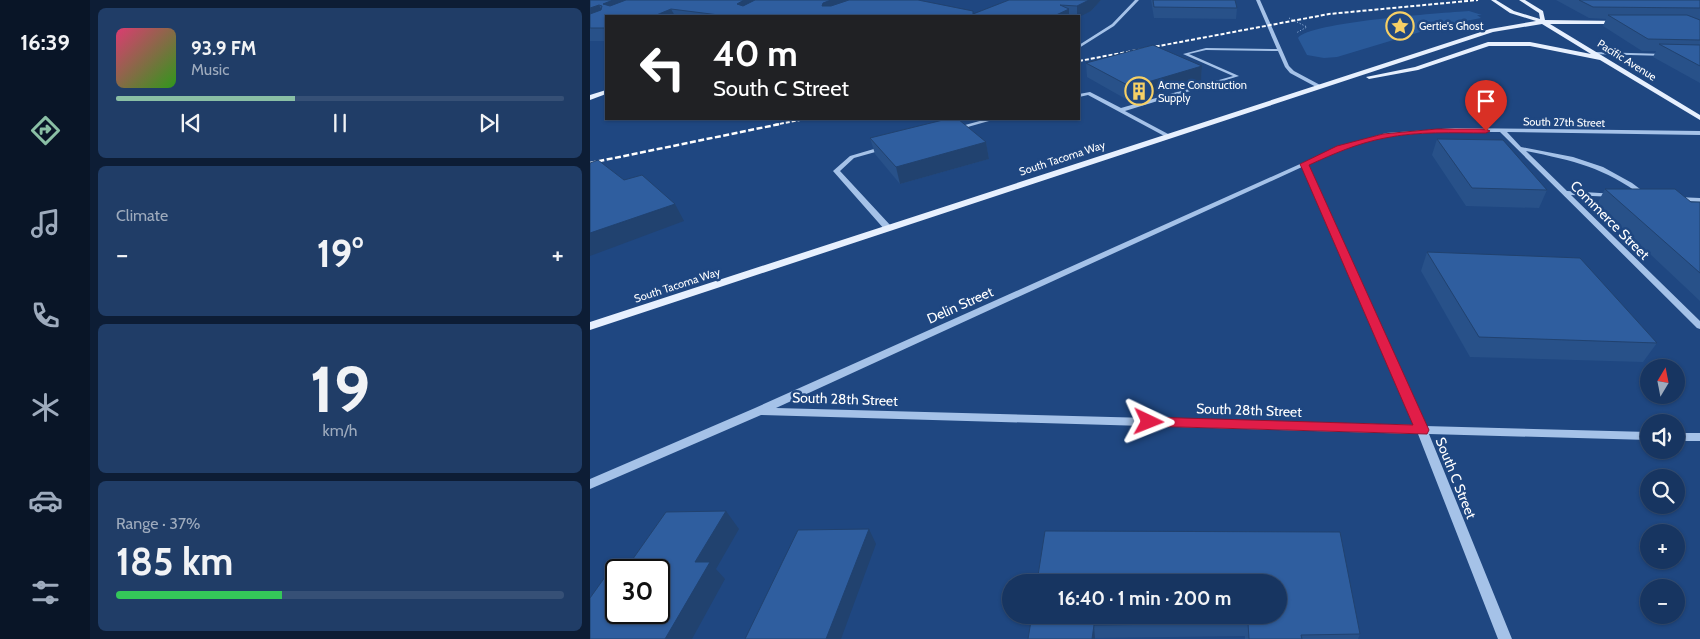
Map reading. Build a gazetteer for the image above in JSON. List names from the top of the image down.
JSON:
{
  "streets": {
    "main road": ["Pacific Avenue", "South Tacoma Way"],
    "street": [
      "South 27th Street",
      "Commerce Street",
      "Delin Street",
      "South 28th Street",
      "South C Street"
    ]
  },
  "crossings": [
    ["Pacific Avenue", "South Tacoma Way"],
    ["South 27th Street", "Commerce Street"],
    ["South 27th Street", "Delin Street"],
    ["Delin Street", "South 28th Street"],
    ["Delin Street", "South C Street"],
    ["South 28th Street", "South C Street"]
  ],
  "places": {
    "place": ["Gertie's Ghost"],
    "building": ["Acme Construction Supply"]
  },
  "north": "top",
  "page": {
    "tabs": "16:39",
    "turn": ["40 m", "South C Street"],
    "song": ["93.9 FM", "Music"],
    "tile": [
      "Climate",
      ["19", "km/h"],
      ["Range · 37%", "185 km"]
    ],
    "heat": ["−", "19°", "+"],
    "map_buttons": ["+", "−"],
    "limit": "30",
    "trip": "16:40 · 1 min · 200 m"
  }
}
